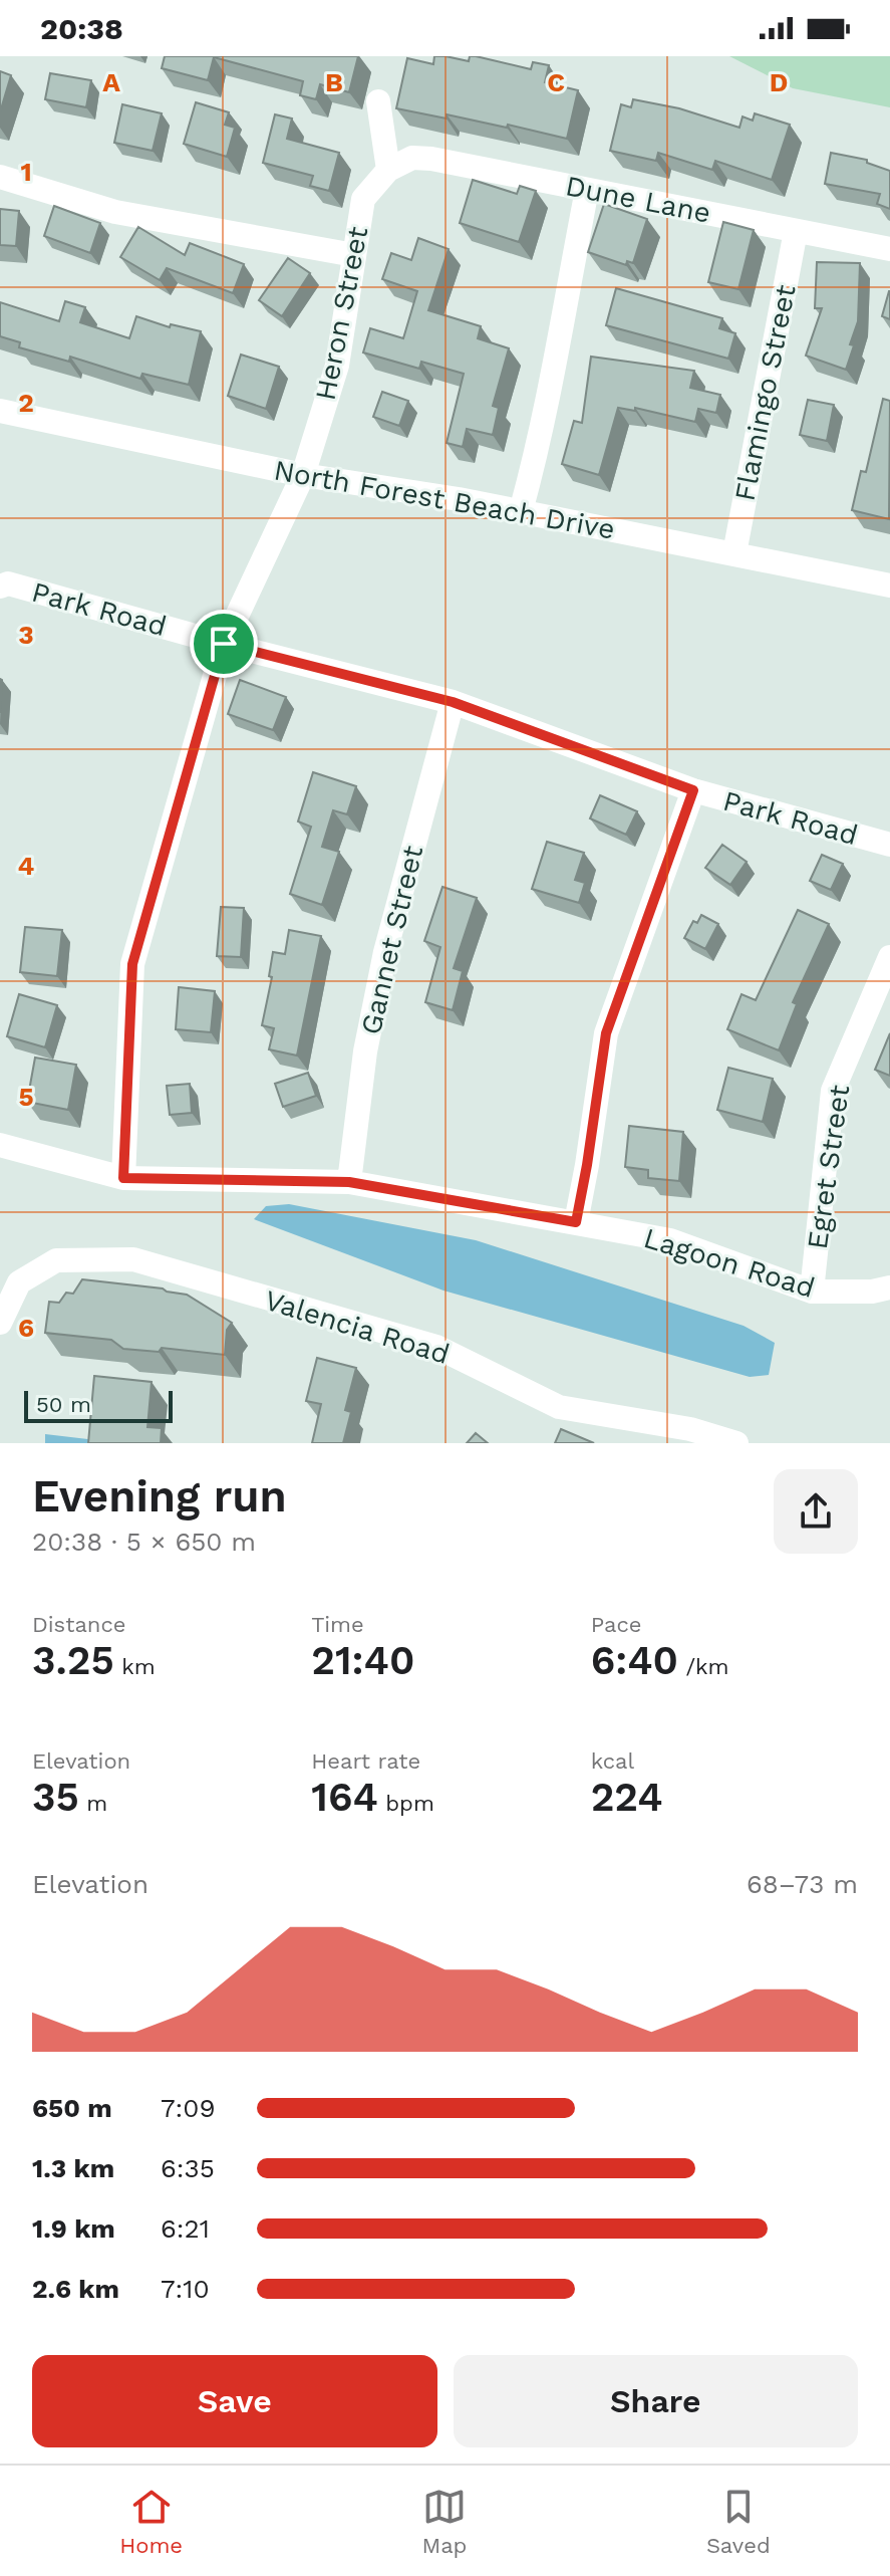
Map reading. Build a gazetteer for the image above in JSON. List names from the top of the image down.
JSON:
{
  "streets": {
    "street": [
      "Dune Lane",
      "Heron Street",
      "Flamingo Street",
      "North Forest Beach Drive",
      "Park Road",
      "Gannet Street",
      "Egret Street",
      "Lagoon Road",
      "Valencia Road"
    ]
  },
  "crossings": [
    ["Dune Lane", "Heron Street"],
    ["Dune Lane", "Flamingo Street"],
    ["Heron Street", "North Forest Beach Drive"],
    ["Heron Street", "Park Road"],
    ["Heron Street", "Lagoon Road"],
    ["Flamingo Street", "North Forest Beach Drive"],
    ["Park Road", "Gannet Street"],
    ["Gannet Street", "Lagoon Road"],
    ["Egret Street", "Lagoon Road"]
  ],
  "scale_bar": "50 m",
  "page": {
    "status": "20:38",
    "scale": "50 m",
    "heading": ["Evening run", "20:38 · 5 × 650 m"],
    "stats": [
      ["Distance", "3.25 km"],
      ["Time", "21:40"],
      ["Pace", "6:40 /km"],
      ["Elevation", "35 m"],
      ["Heart rate", "164 bpm"],
      ["kcal", "224"]
    ],
    "chart": ["Elevation", "68–73 m"],
    "list": [
      {
        "name": "650 m",
        "note": "7:09"
      },
      {
        "name": "1.3 km",
        "note": "6:35"
      },
      {
        "name": "1.9 km",
        "note": "6:21"
      },
      {
        "name": "2.6 km",
        "note": "7:10"
      }
    ],
    "buttons": ["Save", "Share"],
    "tabs": ["Home", "Map", "Saved"]
  },
  "grid": {
    "columns": [
      "A",
      "B",
      "C",
      "D"
    ],
    "rows": [
      "1",
      "2",
      "3",
      "4",
      "5",
      "6"
    ]
  }
}
